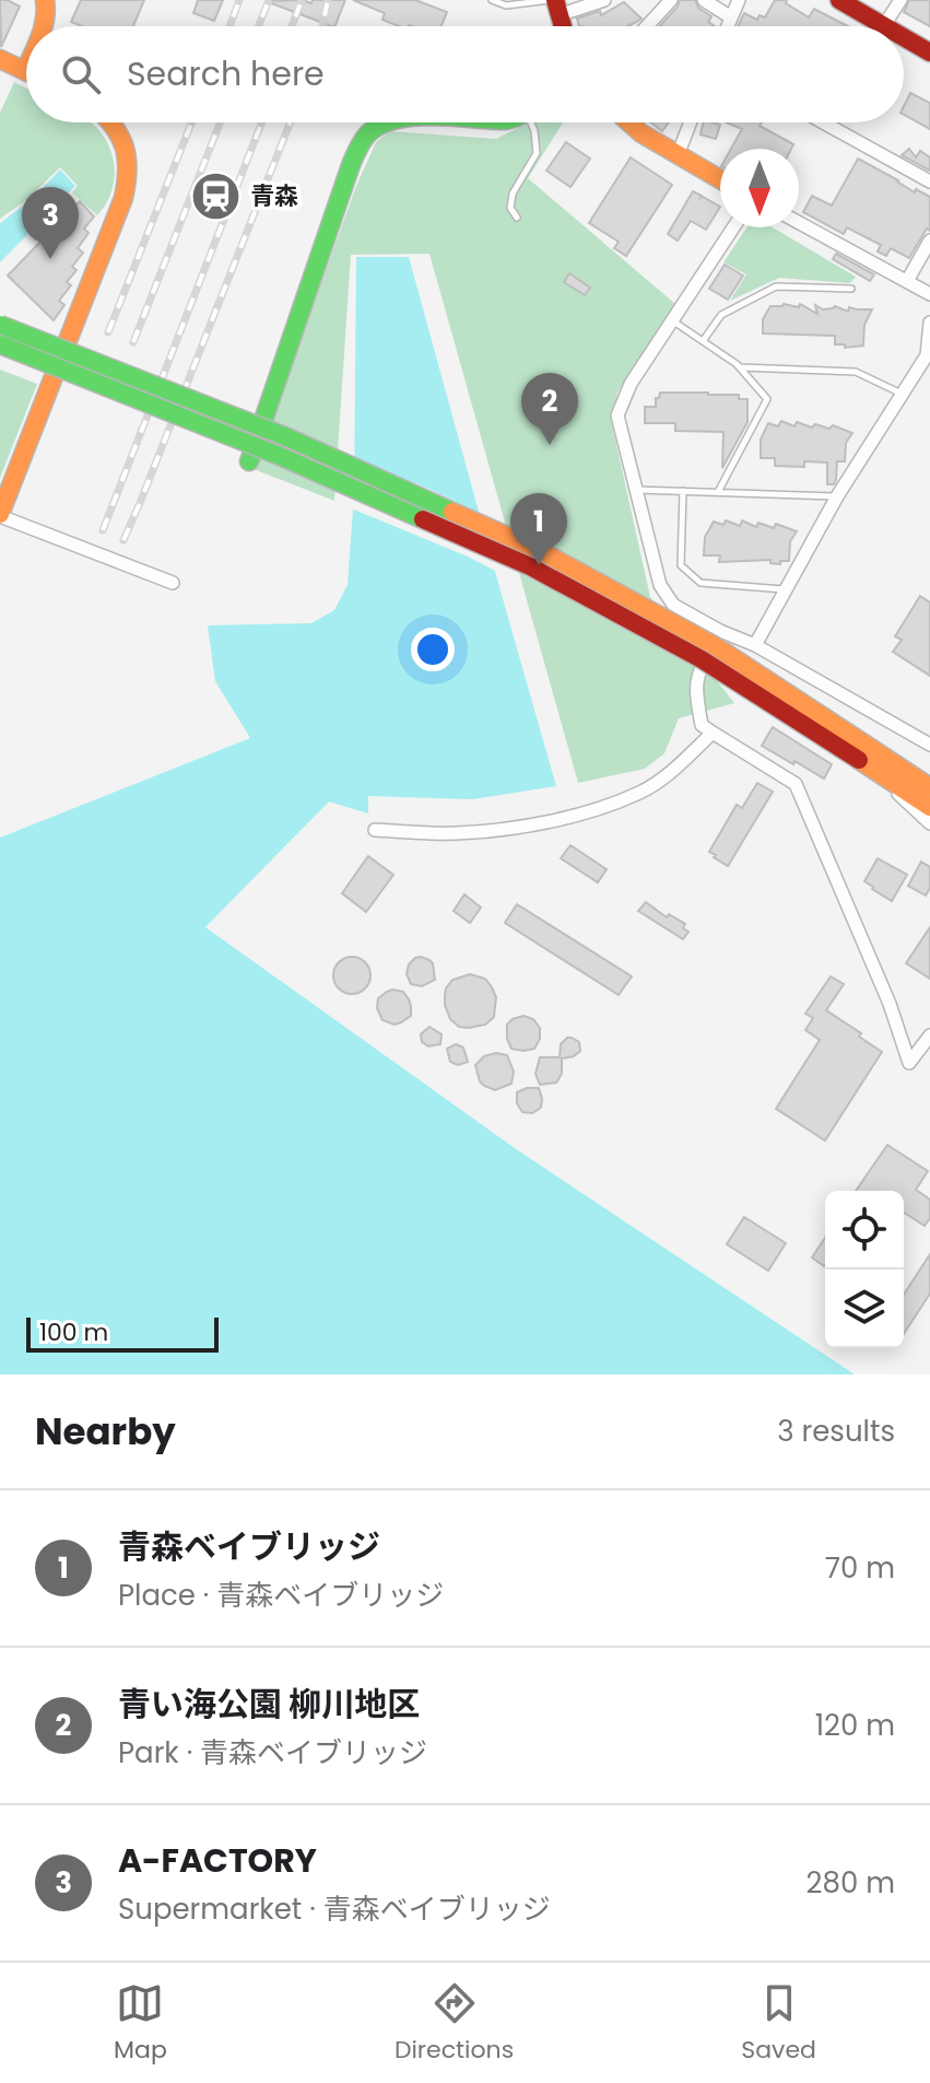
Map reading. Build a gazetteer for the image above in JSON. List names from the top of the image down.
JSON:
{
  "places": {
    "station": ["青森"]
  },
  "scale_bar": "100 m",
  "north": "bottom",
  "page": {
    "search": "Search here",
    "pins": ["3", "2", "1"],
    "scale": "100 m",
    "heading": ["Nearby", "3 results"],
    "list": [
      {
        "mark": "1",
        "name": "青森ベイブリッジ",
        "note": "Place · 青森ベイブリッジ",
        "value": "70 m"
      },
      {
        "mark": "2",
        "name": "青い海公園 柳川地区",
        "note": "Park · 青森ベイブリッジ",
        "value": "120 m"
      },
      {
        "mark": "3",
        "name": "A-FACTORY",
        "note": "Supermarket · 青森ベイブリッジ",
        "value": "280 m"
      }
    ],
    "nav": ["Map", "Directions", "Saved"]
  }
}
